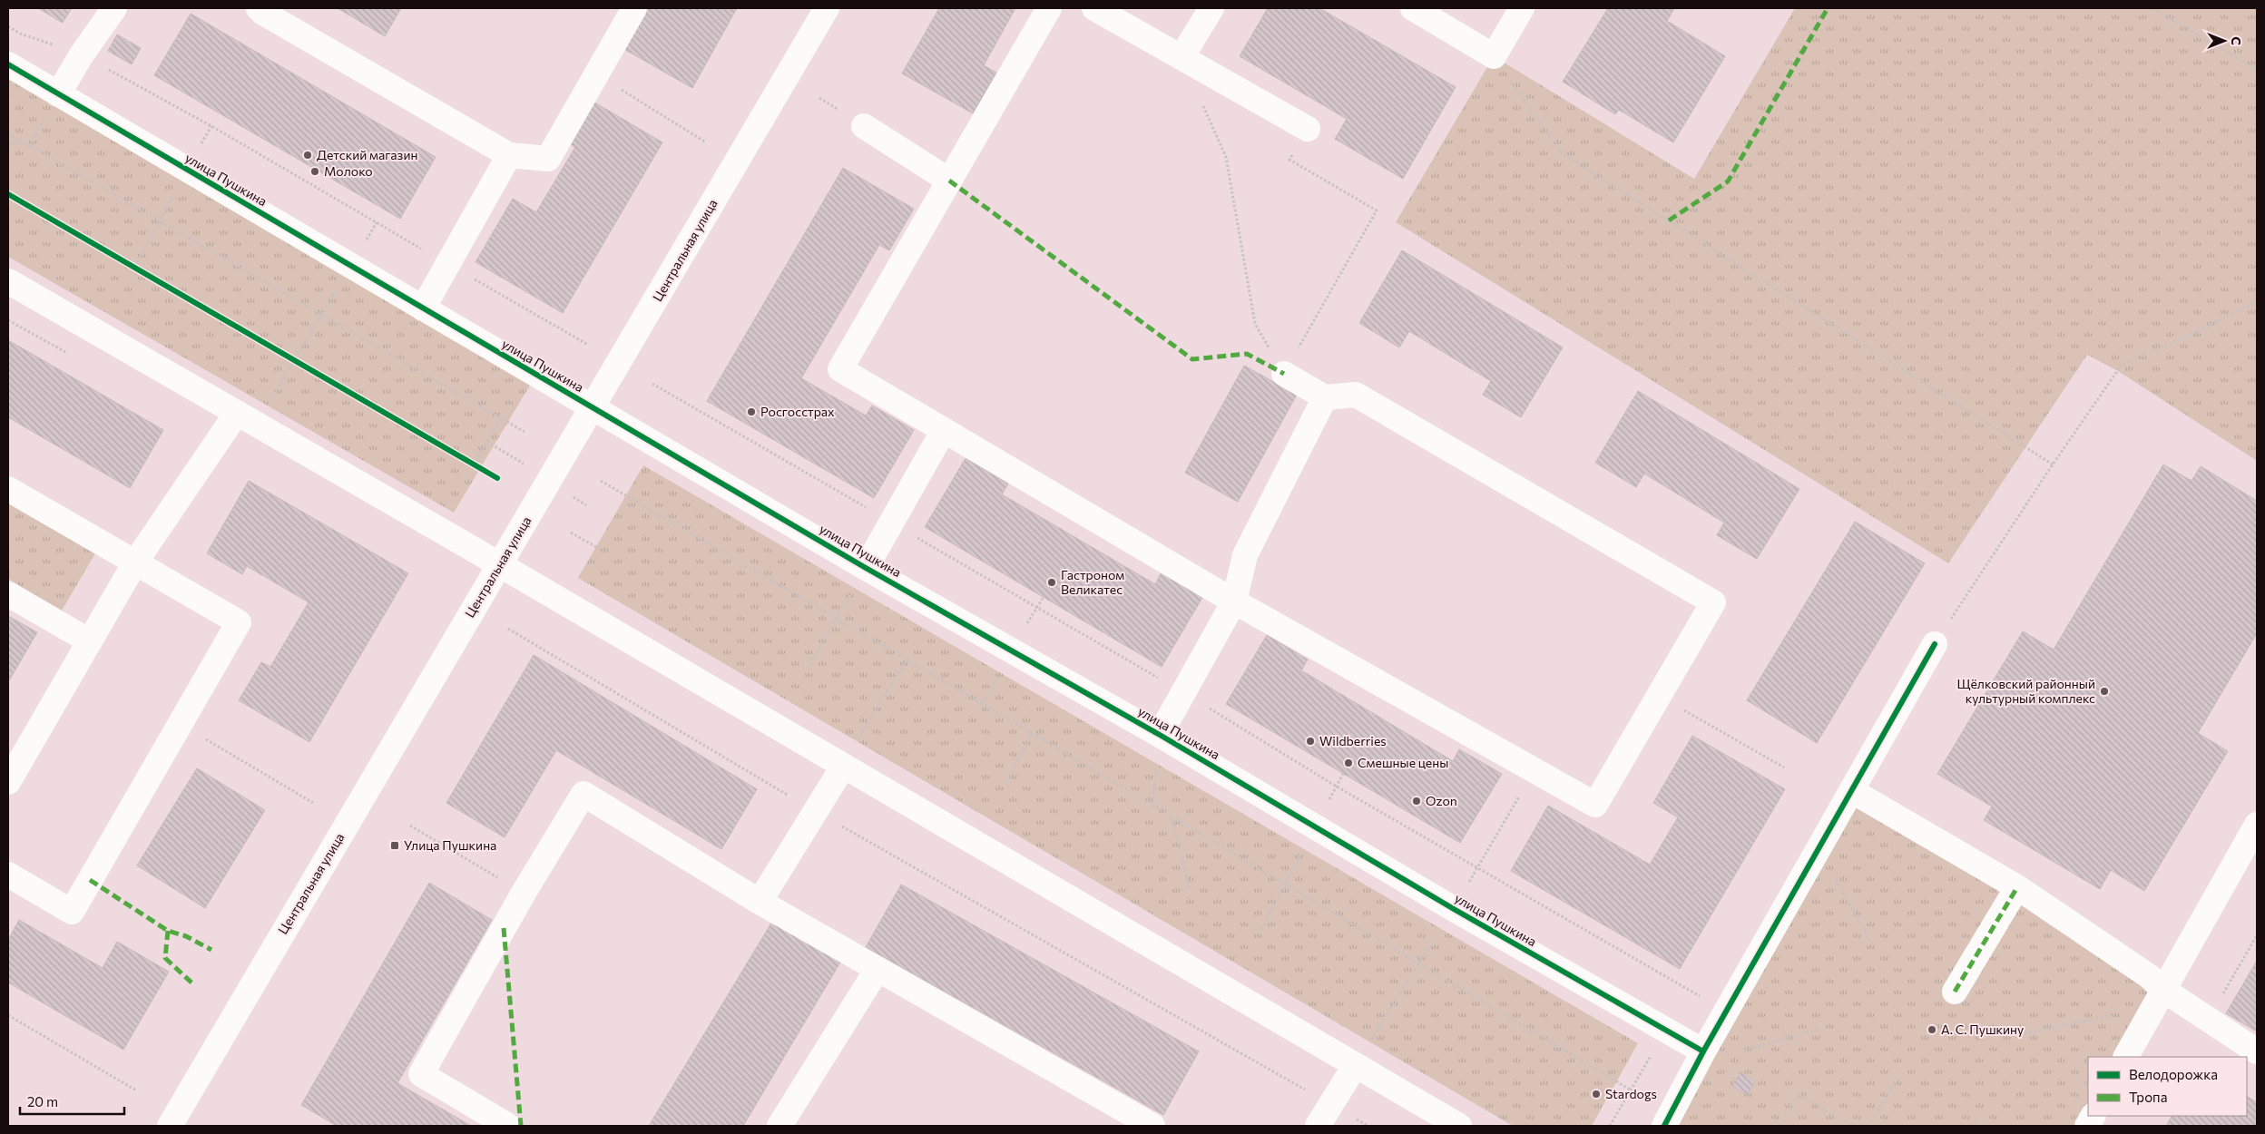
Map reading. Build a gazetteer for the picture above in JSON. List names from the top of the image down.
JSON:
{
  "streets": {
    "street": ["улица Пушкина", "Центральная улица"]
  },
  "crossings": [
    ["улица Пушкина", "Центральная улица"]
  ],
  "places": {
    "other": [
      "Детский магазин",
      "Moлоко",
      "Росгосстрах",
      "Гастроном Великатес",
      "Щёлковский районный культурный комплекс",
      "Wildberries",
      "Смешные цены",
      "Ozon",
      "А. С. Пушкину",
      "Stardogs"
    ],
    "transit": ["Улица Пушкина"]
  },
  "legend": ["Велодорожка", "Тропа"],
  "scale_bar": "20 m",
  "north": "right"
}
